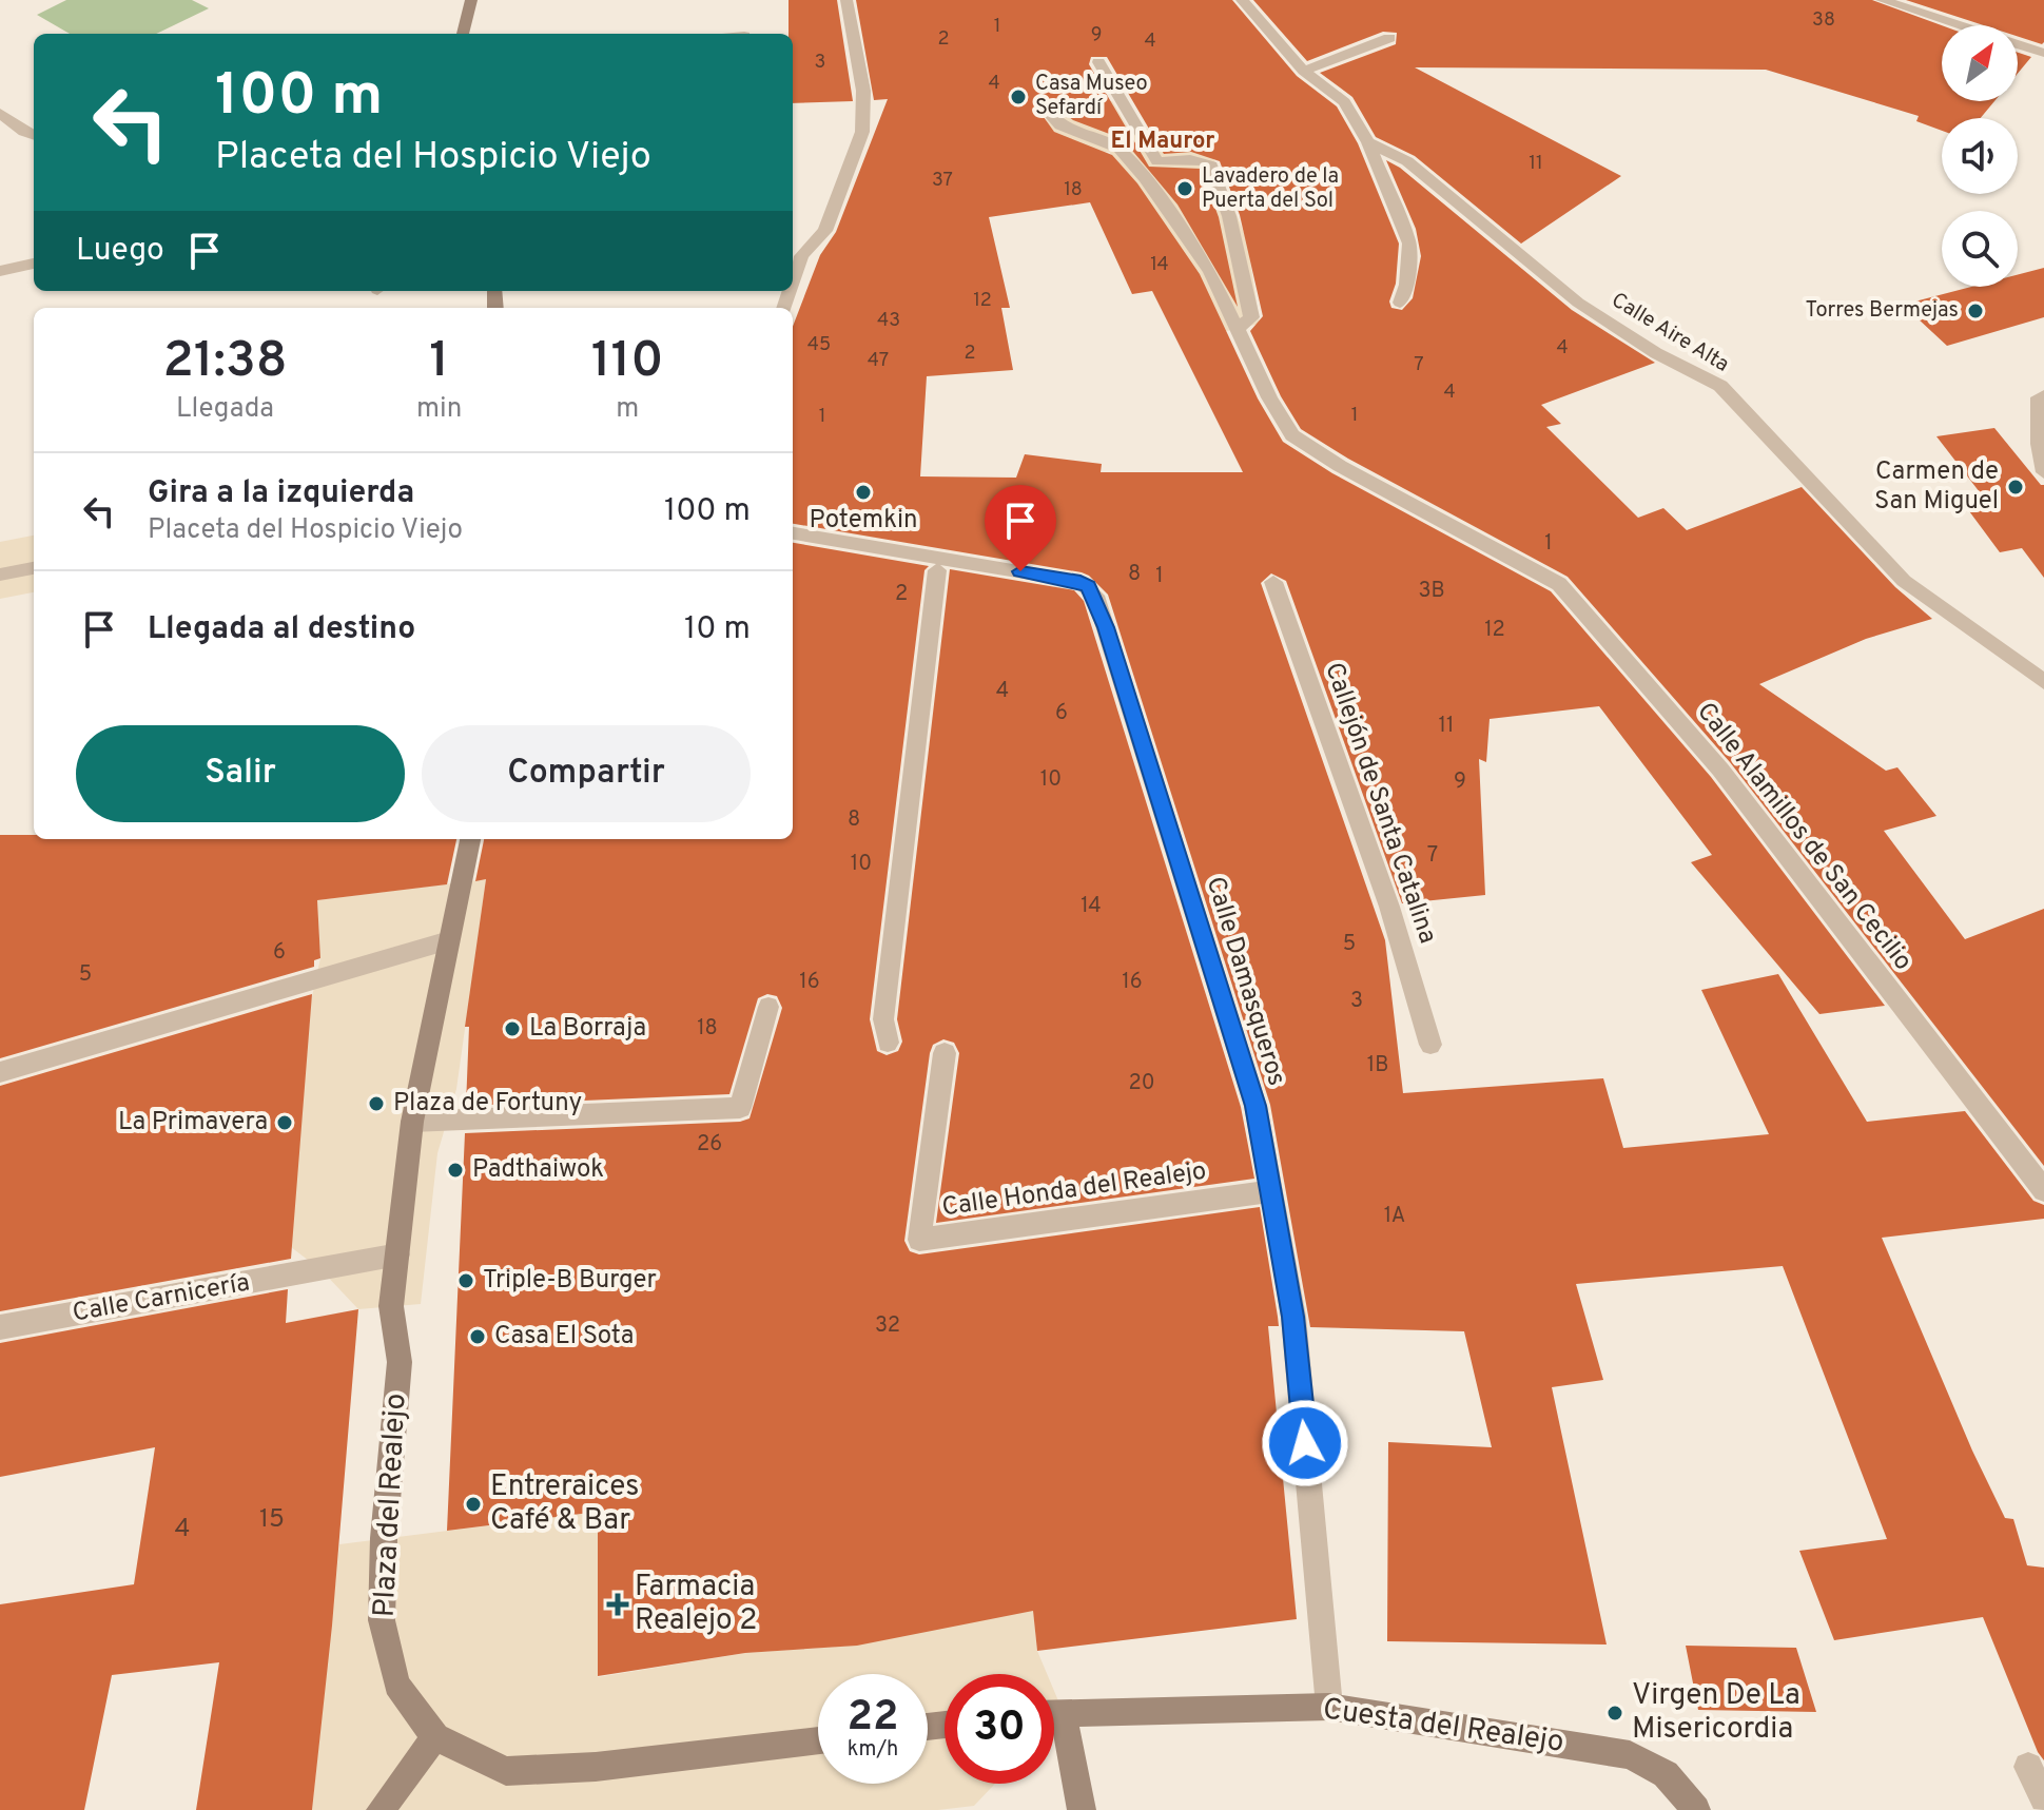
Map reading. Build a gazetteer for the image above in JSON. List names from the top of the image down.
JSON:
{
  "streets": {
    "main road": ["Plaza del Realejo", "Cuesta del Realejo"],
    "street": [
      "Calle Aire Alta",
      "Callejón de Santa Catalina",
      "Calle Alamillos de San Cecilio",
      "Calle Damasqueros",
      "Calle Honda del Realejo",
      "Calle Carnicería"
    ]
  },
  "crossings": [
    ["Calle Damasqueros", "Calle Honda del Realejo"],
    ["Calle Damasqueros", "Cuesta del Realejo"],
    ["Calle Carnicería", "Plaza del Realejo"]
  ],
  "districts": ["El Mauror"],
  "places": {
    "other": [
      "Casa Museo Sefardí",
      "Lavadero de la Puerta del Sol",
      "Torres Bermejas",
      "Carmen de San Miguel",
      "Potemkin",
      "La Borraja",
      "Plaza de Fortuny",
      "La Primavera",
      "Padthaiwok",
      "Triple-B Burger",
      "Casa El Sota",
      "Entreraices Café & Bar",
      "Virgen De La Misericordia"
    ],
    "health": ["Farmacia Realejo 2"]
  },
  "house_numbers": [
    "38",
    "1",
    "9",
    "2",
    "4",
    "3",
    "4",
    "11",
    "37",
    "18",
    "14",
    "12",
    "43",
    "45",
    "4",
    "2",
    "47",
    "7",
    "4",
    "1",
    "1",
    "1",
    "8",
    "1",
    "3B",
    "2",
    "12",
    "4",
    "6",
    "11",
    "10",
    "9",
    "8",
    "7",
    "10",
    "14",
    "5",
    "6",
    "5",
    "16",
    "16",
    "3",
    "18",
    "1B",
    "20",
    "26",
    "1A",
    "32",
    "15",
    "4"
  ],
  "north": "top right",
  "page": {
    "turn": ["100 m", "Placeta del Hospicio Viejo"],
    "then": "Luego",
    "eta": [
      "21:38",
      "Llegada",
      "1",
      "min",
      "110",
      "m"
    ],
    "list": [
      {
        "name": "Gira a la izquierda",
        "note": "Placeta del Hospicio Viejo",
        "value": "100 m"
      },
      {
        "name": "Llegada al destino",
        "value": "10 m"
      }
    ],
    "buttons": ["Salir", "Compartir"],
    "speed": "22 km/h",
    "limit": "30"
  }
}
